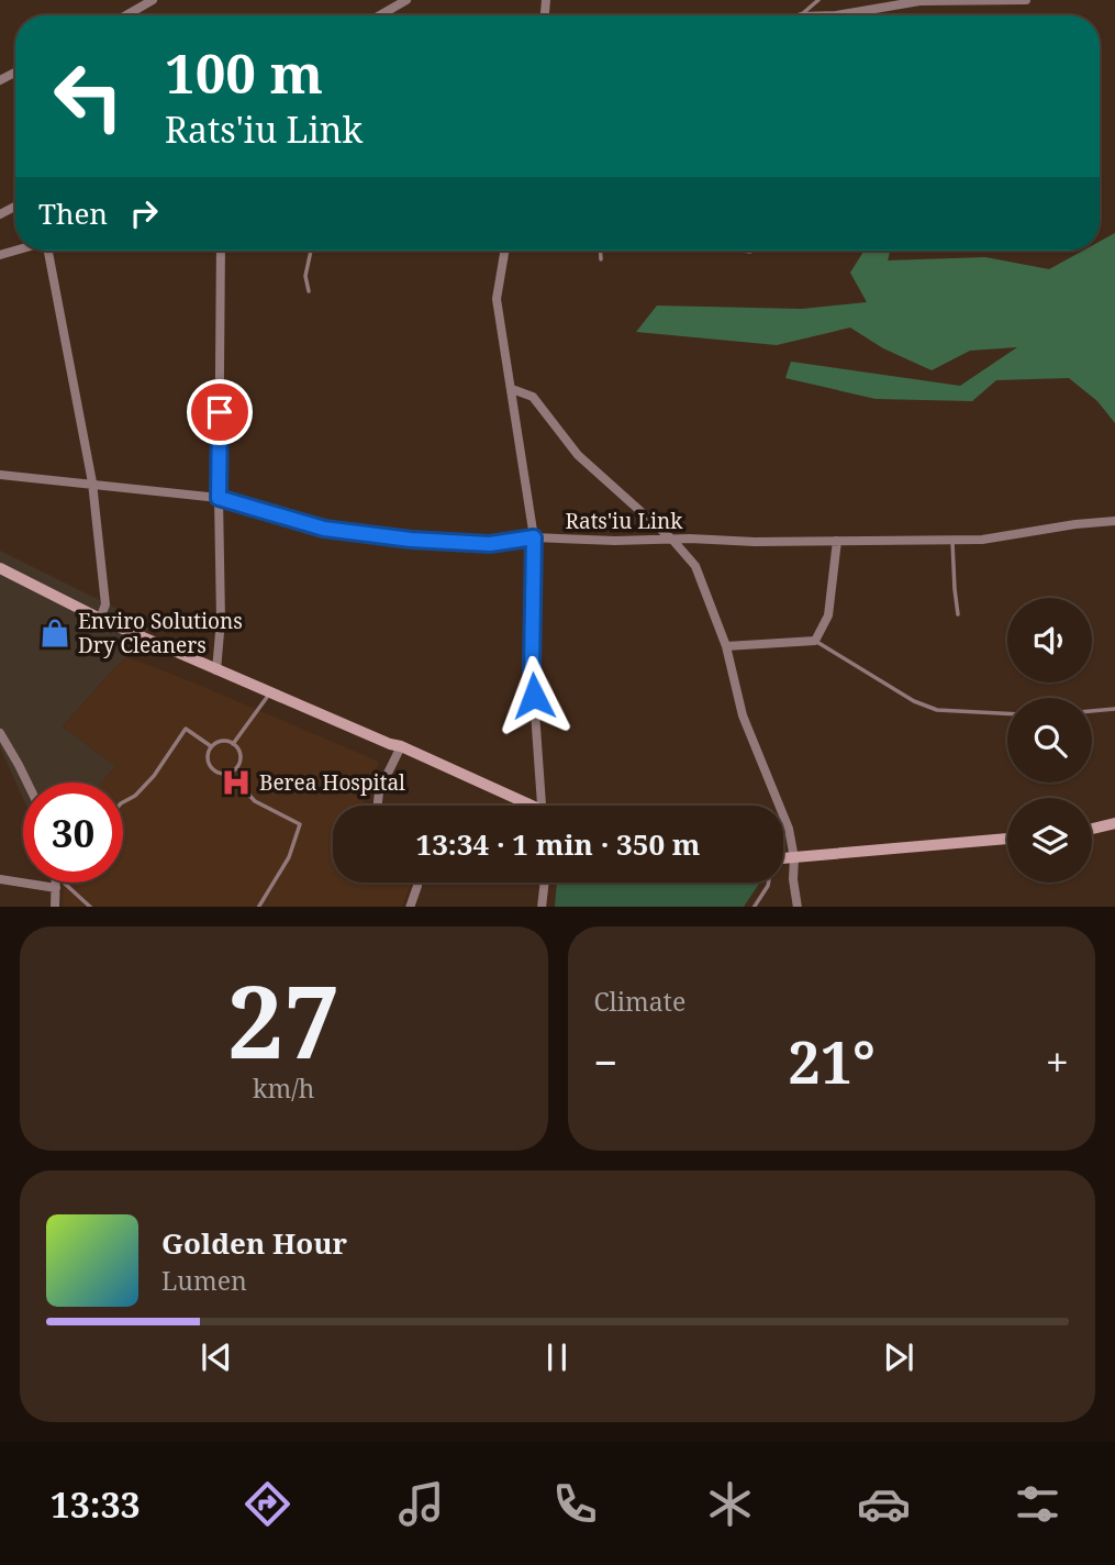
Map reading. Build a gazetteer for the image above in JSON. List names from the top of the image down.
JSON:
{
  "streets": {
    "street": ["Rats'iu Link"]
  },
  "places": {
    "shop": ["Enviro Solutions Dry Cleaners"],
    "hospital": ["Berea Hospital"]
  },
  "page": {
    "turn": ["100 m", "Rats'iu Link"],
    "then": "Then",
    "limit": "30",
    "trip": "13:34 · 1 min · 350 m",
    "tile": [
      ["27", "km/h"],
      "Climate"
    ],
    "heat": ["−", "21°", "+"],
    "song": ["Golden Hour", "Lumen"],
    "tabs": "13:33"
  }
}
